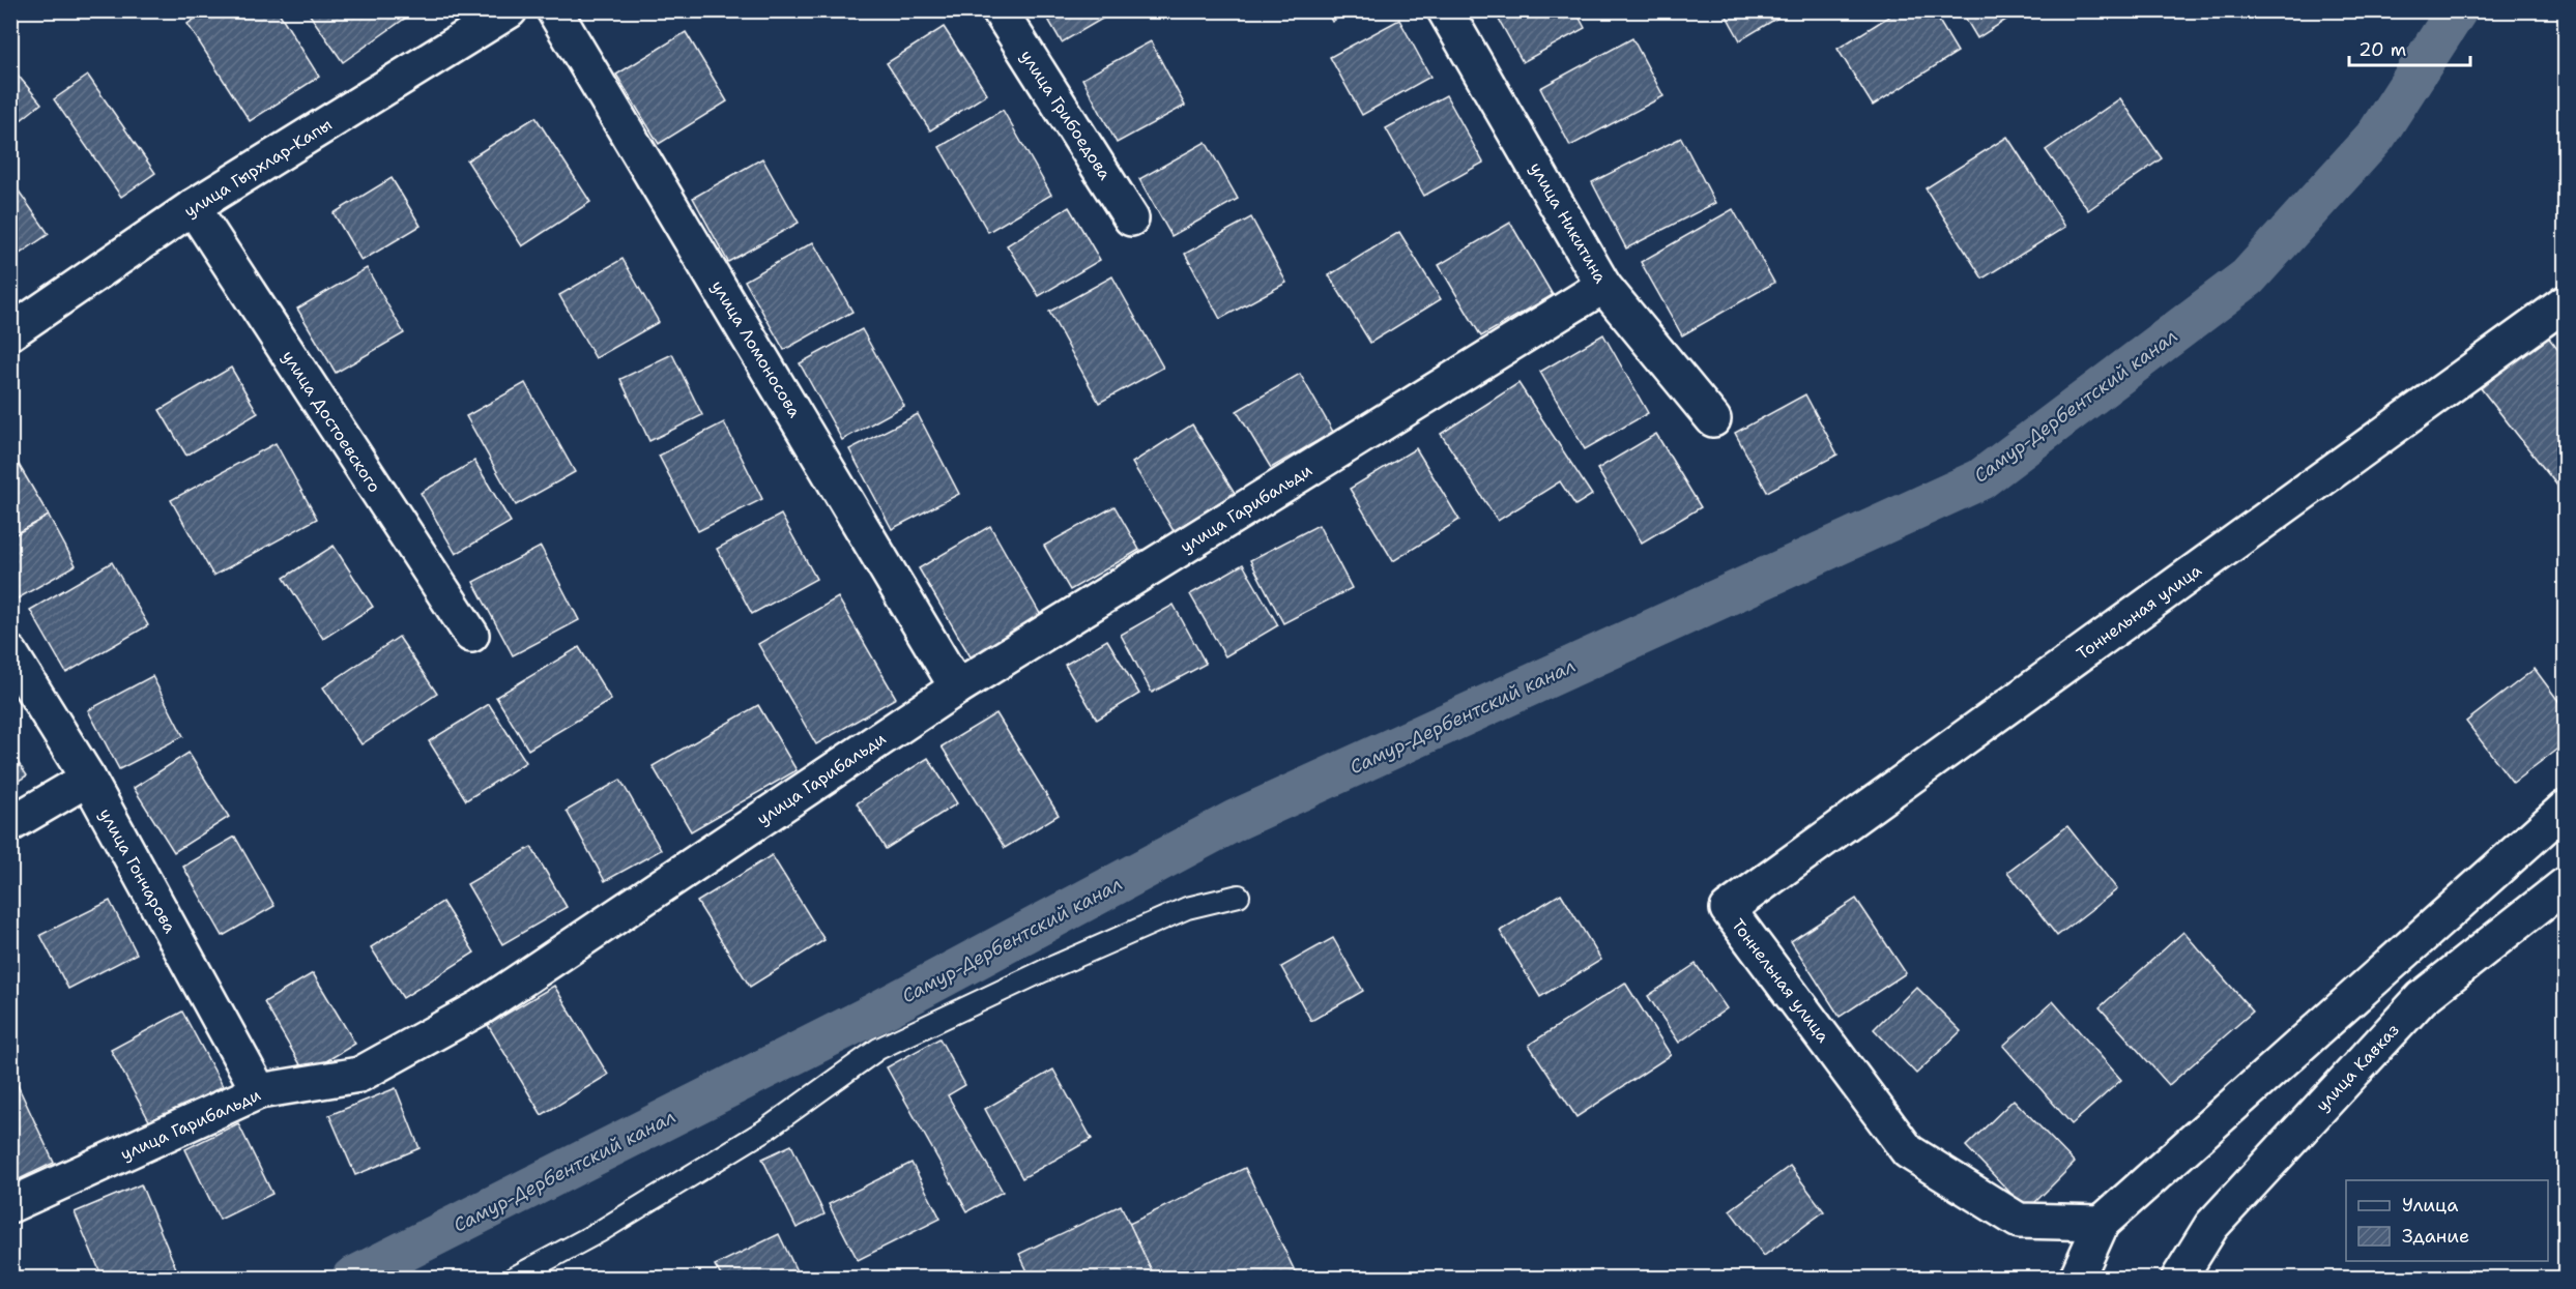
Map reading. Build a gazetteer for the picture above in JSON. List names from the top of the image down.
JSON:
{
  "streets": {
    "main road": [
      "улица Грибоедова",
      "улица Гырхлар-Капы",
      "улица Никитина",
      "улица Ломоносова",
      "улица Достоевского",
      "улица Гарибальди",
      "Тоннельная улица",
      "улица Гончарова",
      "улица Кавказ"
    ]
  },
  "crossings": [
    ["улица Гырхлар-Капы", "улица Достоевского"],
    ["улица Никитина", "улица Гарибальди"],
    ["улица Ломоносова", "улица Гарибальди"],
    ["улица Гарибальди", "улица Гончарова"]
  ],
  "water": ["Самур-Дербентский канал"],
  "legend": ["Улица", "Здание"],
  "scale_bar": "20 m"
}
